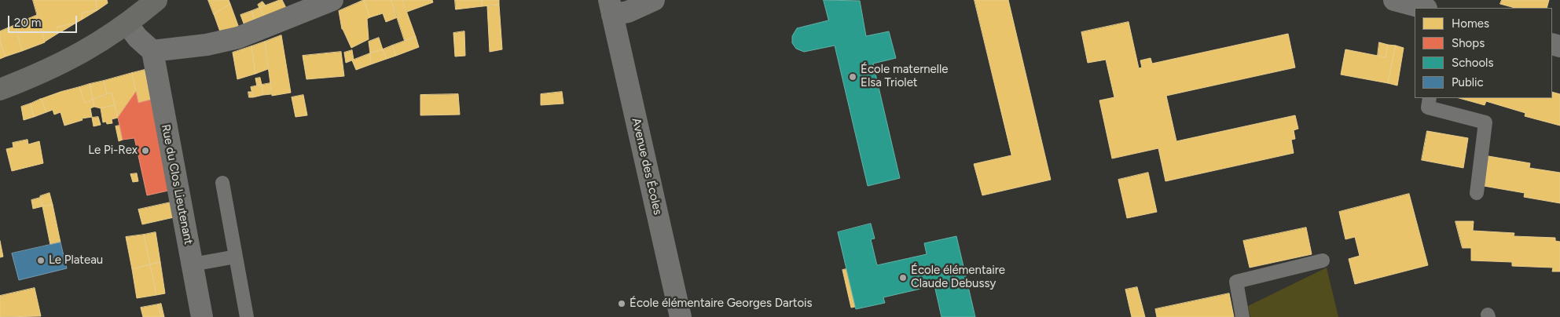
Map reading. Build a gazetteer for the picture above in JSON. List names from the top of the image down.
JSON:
{
  "streets": {
    "street": ["Avenue des Écoles", "Rue du Clos Lieutenant"]
  },
  "places": [
    "École maternelle Elsa Triolet",
    "Le Pi-Rex",
    "Le Plateau",
    "École élémentaire Claude Debussy",
    "École élémentaire Georges Dartois"
  ],
  "legend": [
    "Homes",
    "Shops",
    "Schools",
    "Public"
  ],
  "scale_bar": "20 m"
}
